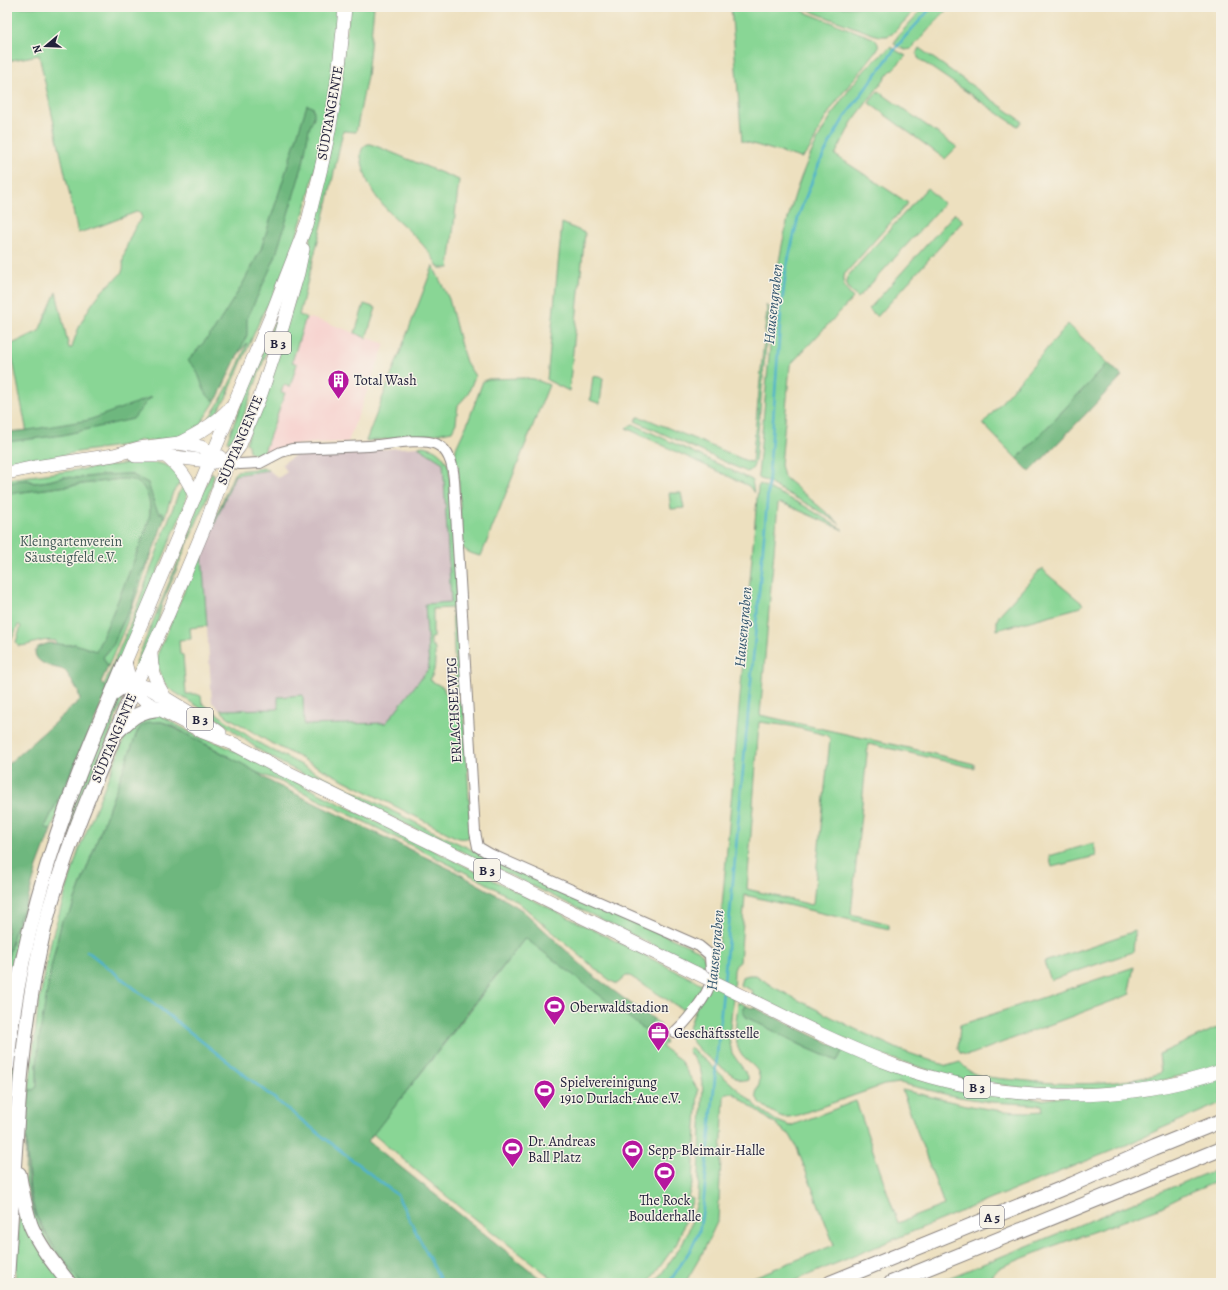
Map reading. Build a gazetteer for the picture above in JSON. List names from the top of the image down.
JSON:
{
  "streets": {
    "highway": ["SÜDTANGENTE", "B 3", "A 5"],
    "street": ["ERLACHSEEWEG"]
  },
  "crossings": [
    ["SÜDTANGENTE", "B 3"],
    ["SÜDTANGENTE", "ERLACHSEEWEG"]
  ],
  "water": ["Hausengraben"],
  "parks": ["Kleingartenverein Säusteigfeld e.V."],
  "places": {
    "building": ["Total Wash"],
    "sports": [
      "Oberwaldstadion",
      "Spielvereinigung 1910 Durlach-Aue e.V.",
      "Dr. Andreas Ball Platz",
      "Sepp-Bleimair-Halle",
      "The Rock Boulderhalle"
    ],
    "office": ["Geschäftsstelle"]
  },
  "north": "left"
}
